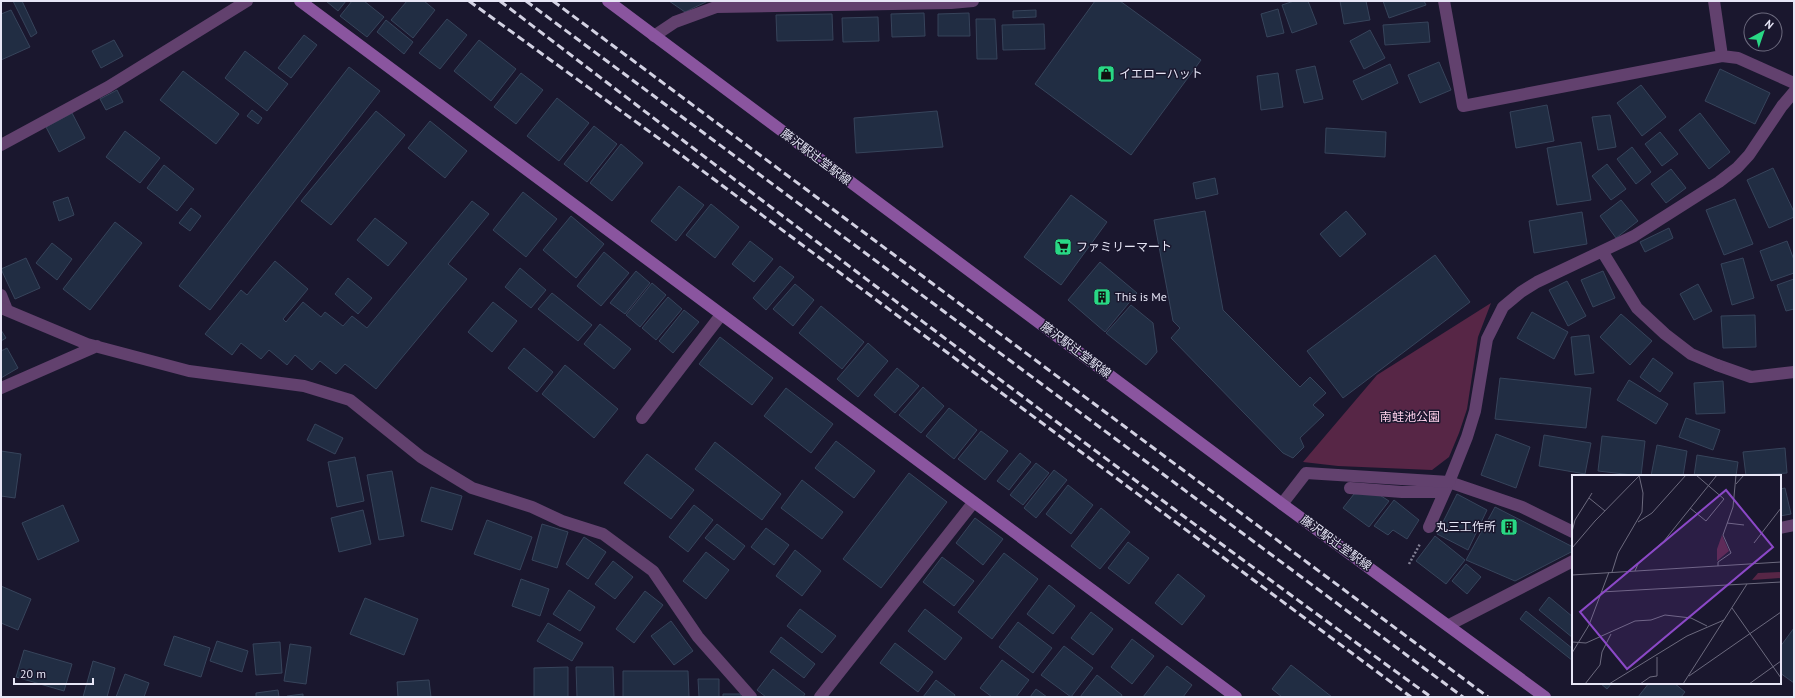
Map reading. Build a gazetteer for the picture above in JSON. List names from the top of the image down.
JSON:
{
  "streets": {
    "street": ["藤沢駅辻堂駅線"]
  },
  "parks": ["南蛙池公園"],
  "places": {
    "shop": ["イエローハット"],
    "supermarket": ["ファミリーマート"],
    "building": ["This is Me", "丸三工作所"]
  },
  "scale_bar": "20 m",
  "north": "top right"
}
